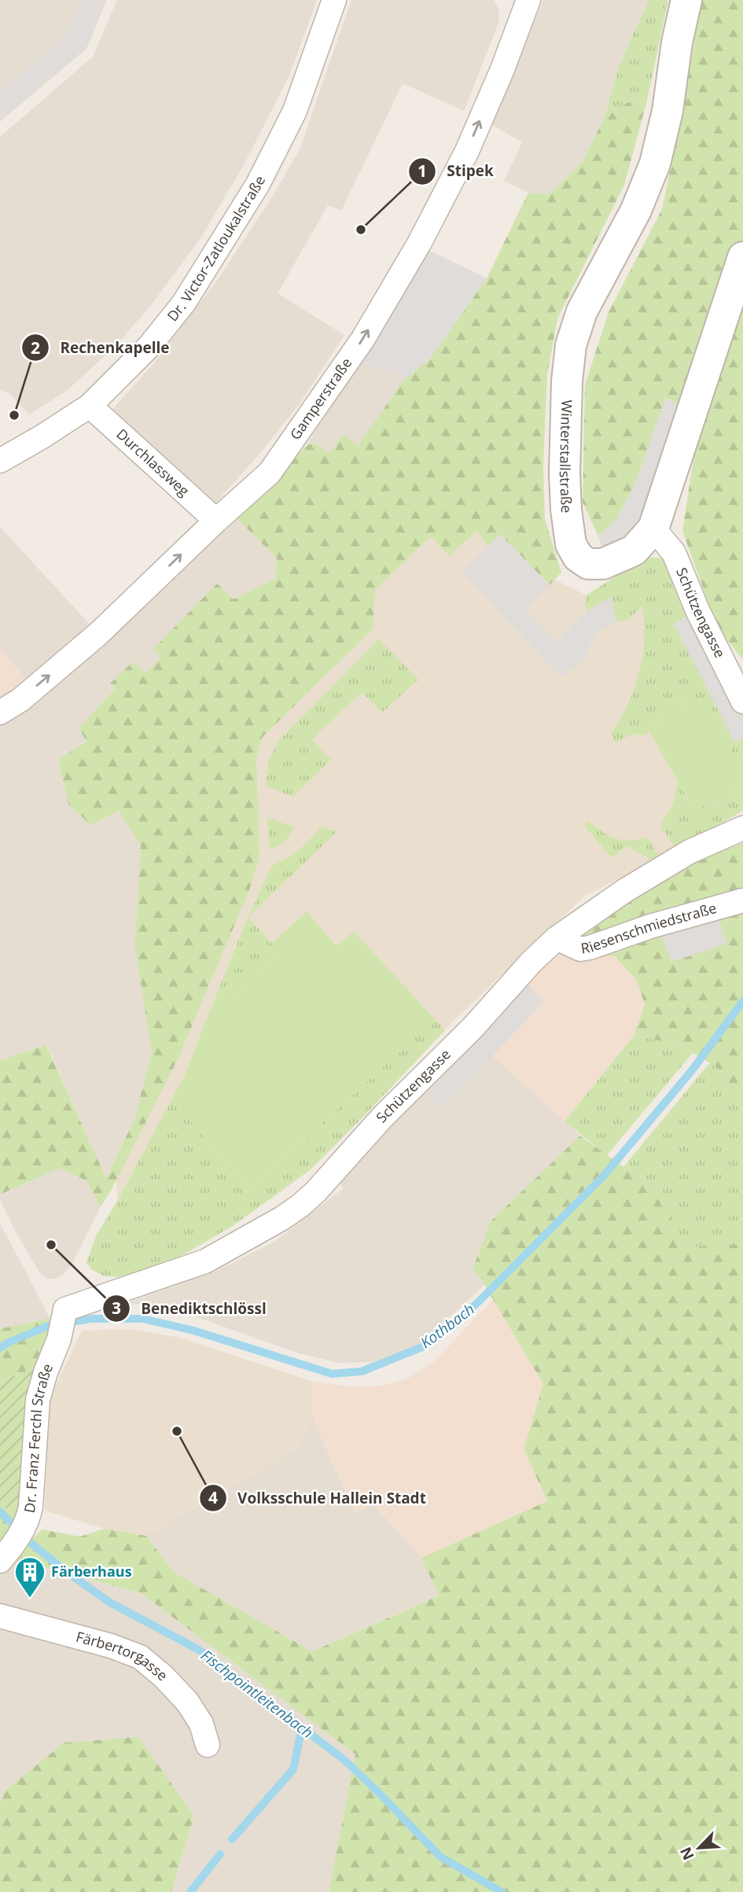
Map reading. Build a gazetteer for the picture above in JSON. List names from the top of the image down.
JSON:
{
  "streets": {
    "street": [
      "Dr. Victor-Zatloukalstraße",
      "Gamperstraße",
      "Winterstallstraße",
      "Durchlassweg",
      "Schützengasse",
      "Riesenschmiedstraße",
      "Dr. Franz Ferchl Straße",
      "Färbertorgasse"
    ]
  },
  "crossings": [
    ["Dr. Victor-Zatloukalstraße", "Durchlassweg"],
    ["Gamperstraße", "Durchlassweg"],
    ["Winterstallstraße", "Schützengasse"],
    ["Schützengasse", "Riesenschmiedstraße"],
    ["Schützengasse", "Dr. Franz Ferchl Straße"]
  ],
  "one_way": ["Gamperstraße"],
  "water": ["Kothbach", "Fischpointleitenbach"],
  "places": {
    "other": [
      "Stipek",
      "Rechenkapelle",
      "Benediktschlössl",
      "Volksschule Hallein Stadt"
    ],
    "building": ["Färberhaus"]
  },
  "north": "bottom left"
}
